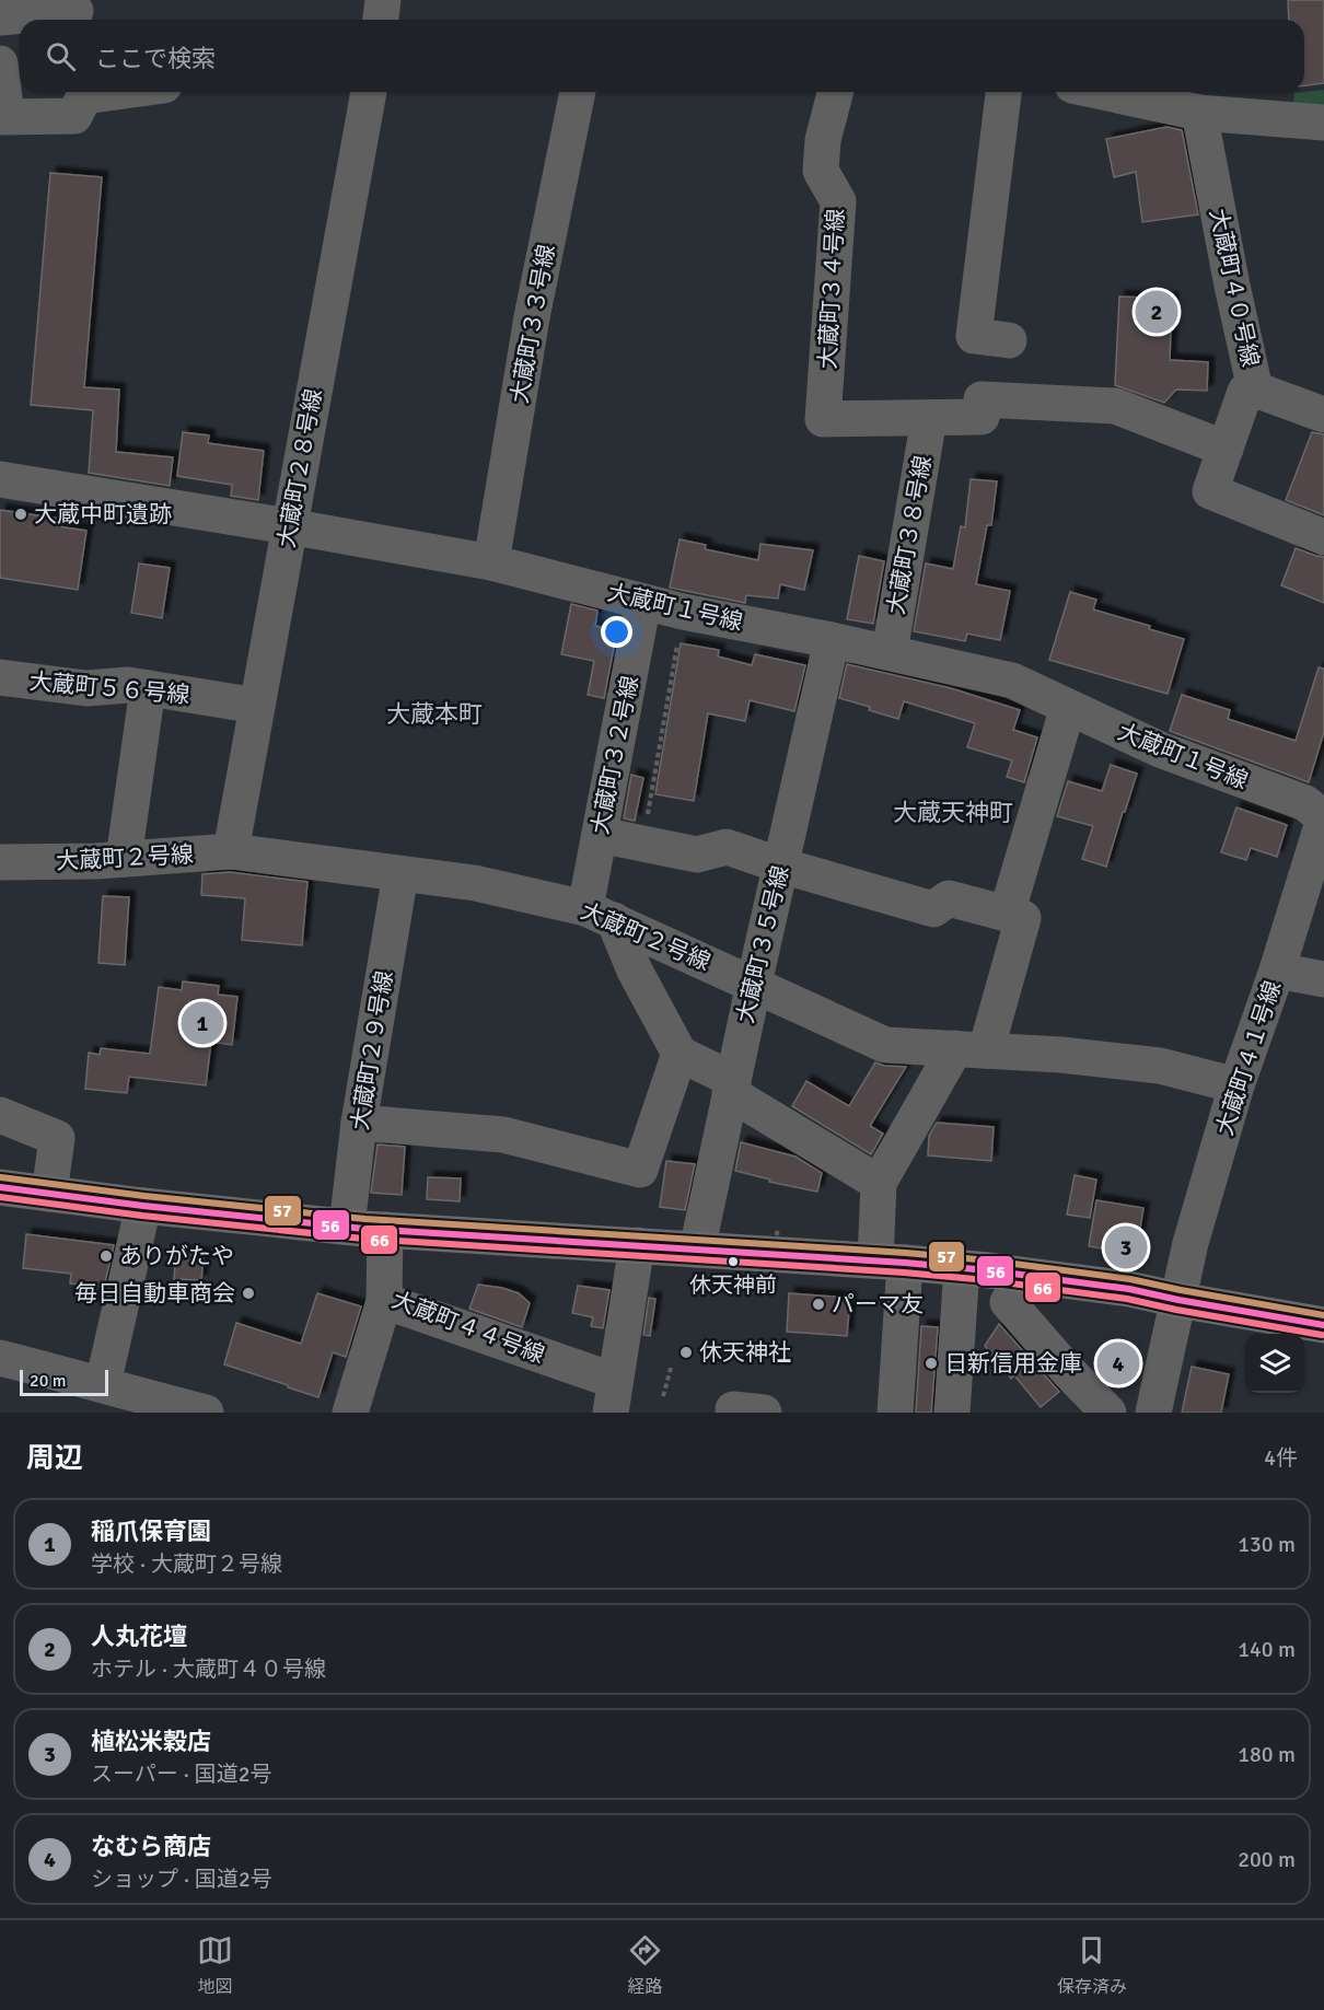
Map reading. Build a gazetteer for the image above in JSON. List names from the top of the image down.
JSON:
{
  "streets": {
    "street": [
      "大蔵町４０号線",
      "大蔵町３４号線",
      "大蔵町３３号線",
      "大蔵町２８号線",
      "大蔵町３８号線",
      "大蔵町１号線",
      "大蔵町５６号線",
      "大蔵町３２号線",
      "大蔵町２号線",
      "大蔵町３５号線",
      "大蔵町２９号線",
      "大蔵町４１号線",
      "大蔵町４４号線"
    ]
  },
  "crossings": [
    ["大蔵町３４号線", "大蔵町３８号線"],
    ["大蔵町３３号線", "大蔵町１号線"],
    ["大蔵町２８号線", "大蔵町１号線"],
    ["大蔵町２８号線", "大蔵町５６号線"],
    ["大蔵町２８号線", "大蔵町２号線"],
    ["大蔵町３８号線", "大蔵町１号線"],
    ["大蔵町１号線", "大蔵町３２号線"],
    ["大蔵町１号線", "大蔵町３５号線"],
    ["大蔵町１号線", "大蔵町４１号線"],
    ["大蔵町３２号線", "大蔵町２号線"],
    ["大蔵町２号線", "大蔵町３５号線"],
    ["大蔵町２号線", "大蔵町２９号線"],
    ["大蔵町２号線", "大蔵町４１号線"]
  ],
  "districts": ["大蔵本町", "大蔵天神町"],
  "places": [
    "大蔵中町遺跡",
    "ありがたや",
    "休天神前",
    "毎日自動車商会",
    "パーマ友",
    "休天神社",
    "日新信用金庫"
  ],
  "lines": ["transit line 57", "transit line 56", "transit line 66"],
  "scale_bar": "20 m",
  "page": {
    "search": "ここで検索",
    "pins": [
      "2",
      "1",
      "3",
      "4"
    ],
    "scale": "20 m",
    "heading": ["周辺", "4件"],
    "list": [
      {
        "mark": "1",
        "name": "稲爪保育園",
        "note": "学校 · 大蔵町２号線",
        "value": "130 m"
      },
      {
        "mark": "2",
        "name": "人丸花壇",
        "note": "ホテル · 大蔵町４０号線",
        "value": "140 m"
      },
      {
        "mark": "3",
        "name": "植松米穀店",
        "note": "スーパー · 国道2号",
        "value": "180 m"
      },
      {
        "mark": "4",
        "name": "なむら商店",
        "note": "ショップ · 国道2号",
        "value": "200 m"
      }
    ],
    "nav": ["地図", "経路", "保存済み"]
  }
}
